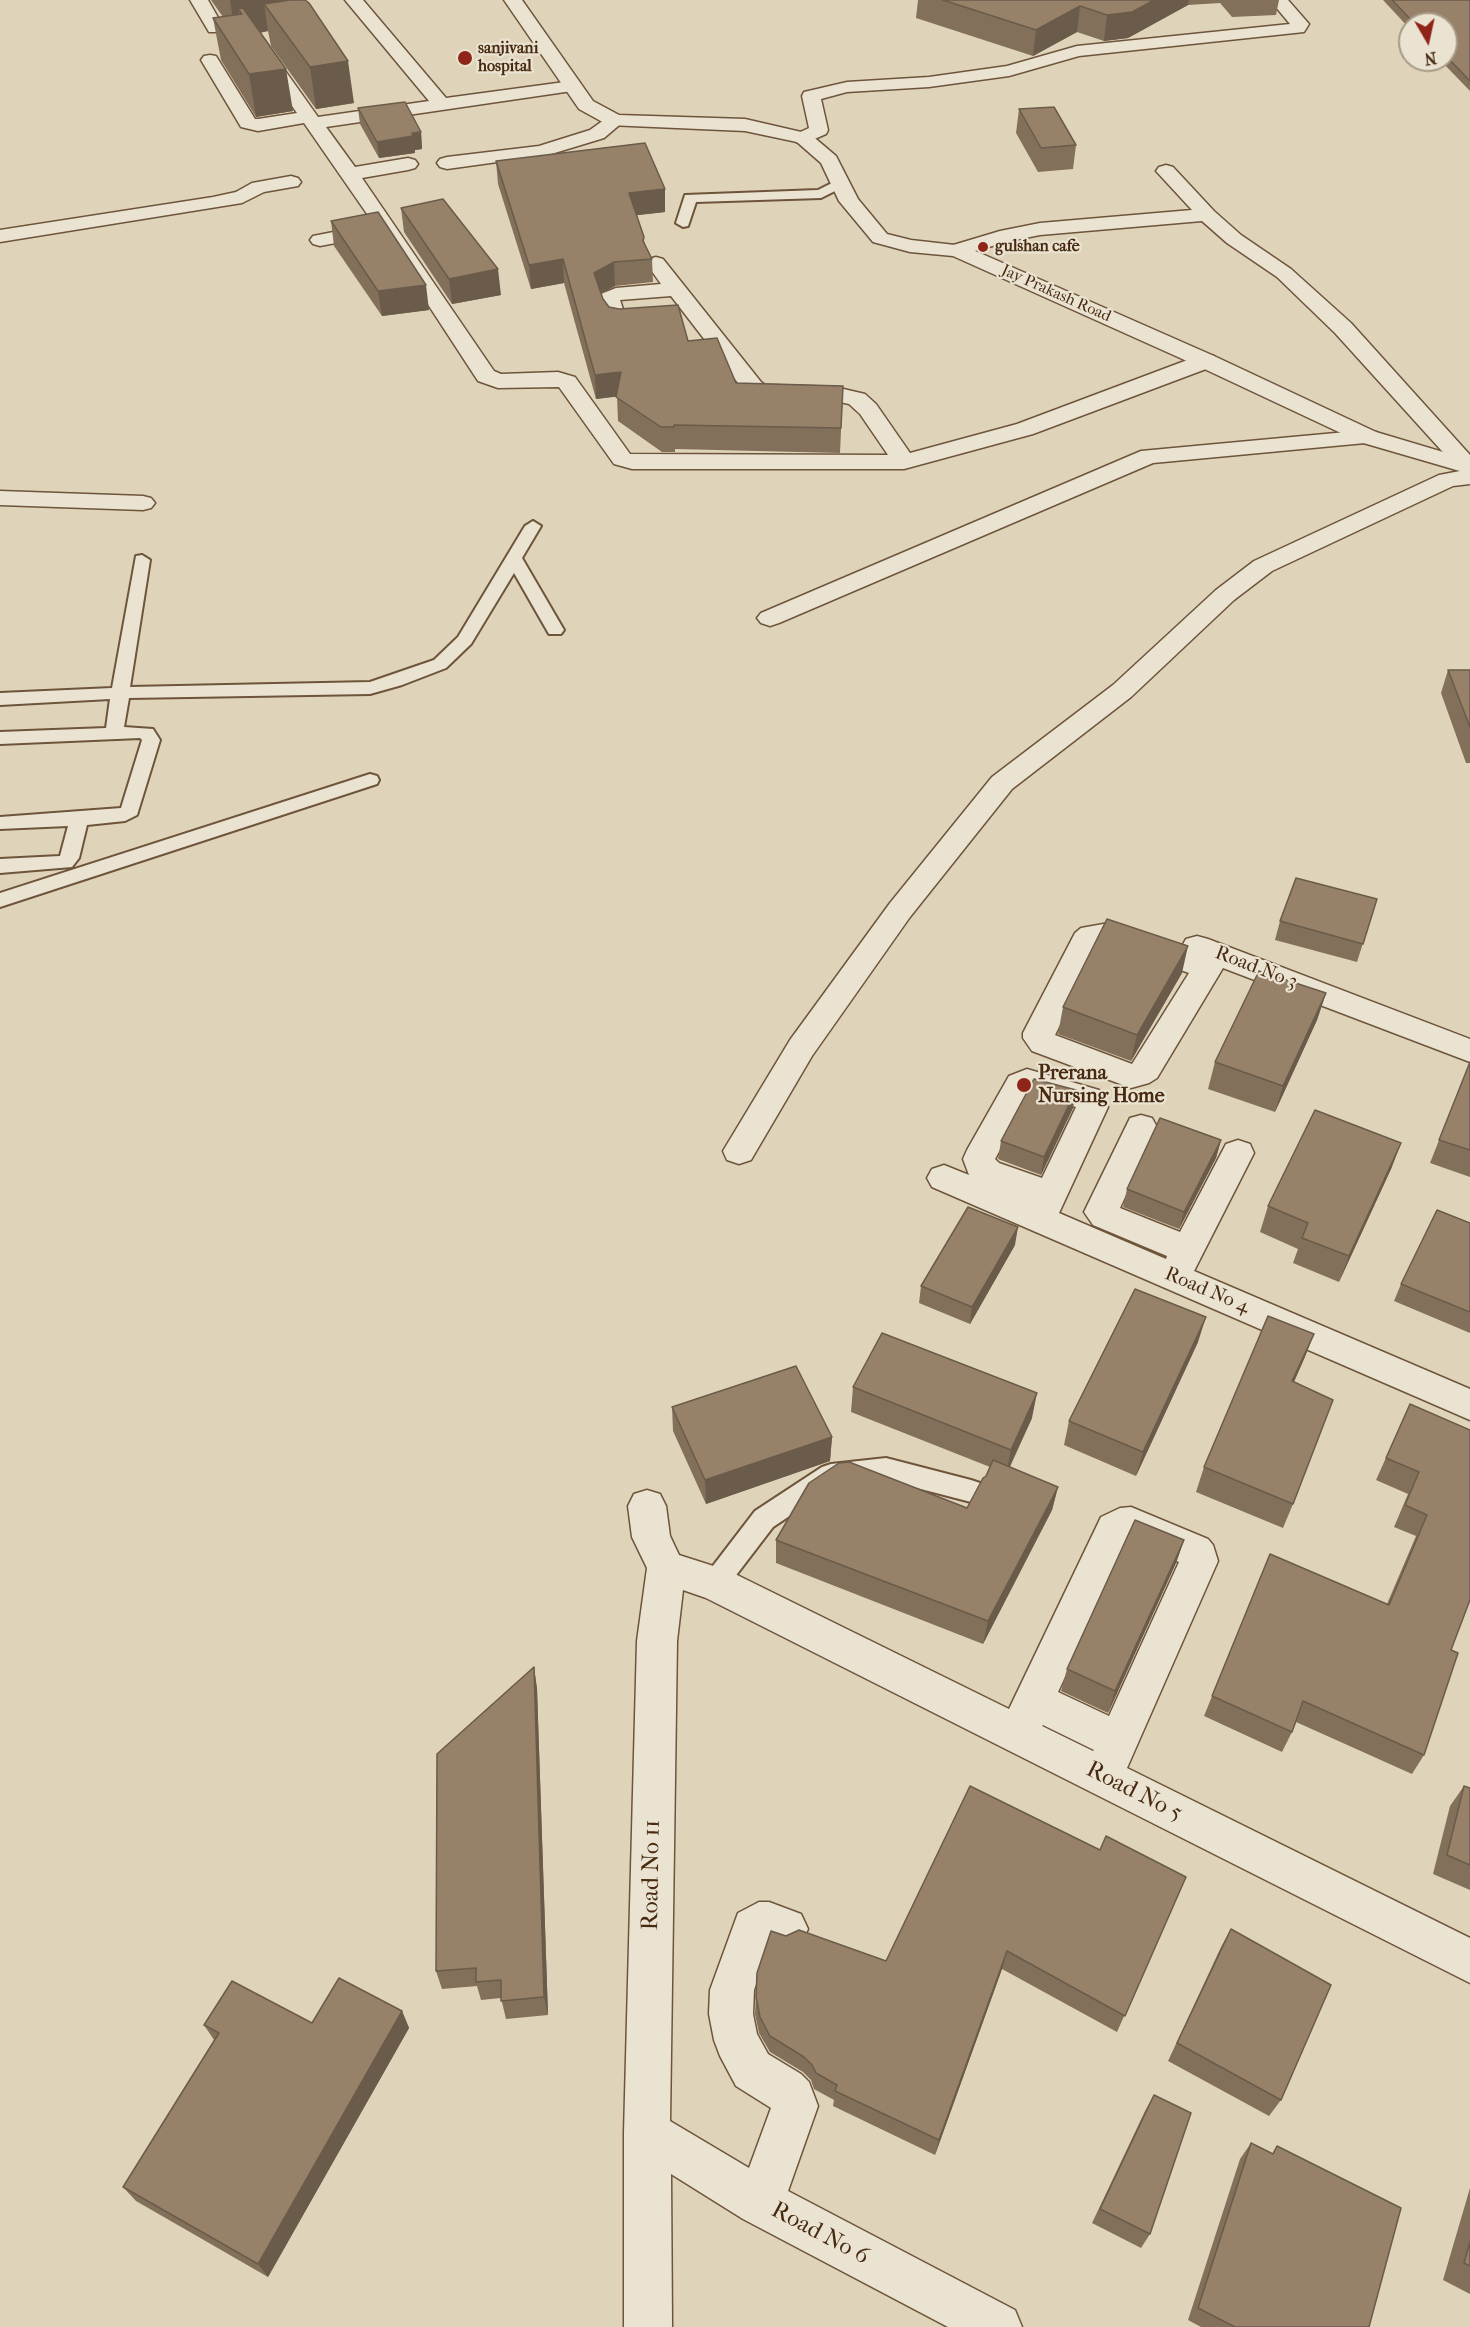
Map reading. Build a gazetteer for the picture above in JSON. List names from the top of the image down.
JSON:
{
  "streets": {
    "street": [
      "Jay Prakash Road",
      "Road No 3",
      "Road No 4",
      "Road No 5",
      "Road No 11",
      "Road No 6"
    ]
  },
  "crossings": [
    ["Road No 11", "Road No 6"]
  ],
  "places": ["sanjivani hospital", "gulshan cafe", "Prerana Nursing Home"],
  "north": "bottom"
}
